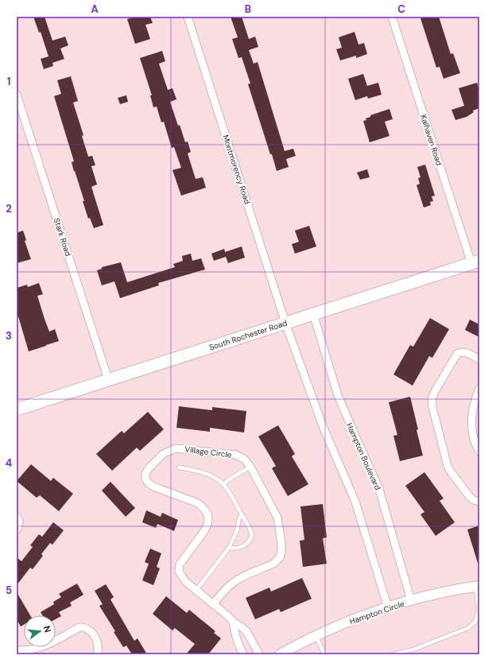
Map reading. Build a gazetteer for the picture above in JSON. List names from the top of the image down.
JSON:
{
  "streets": {
    "main road": ["South Rochester Road"],
    "street": [
      "Kalhaven Road",
      "Montmorency Road",
      "Stark Road",
      "Village Circle",
      "Hampton Boulevard",
      "Hampton Circle"
    ]
  },
  "crossings": [
    ["Kalhaven Road", "South Rochester Road"],
    ["Montmorency Road", "South Rochester Road"],
    ["Stark Road", "South Rochester Road"],
    ["South Rochester Road", "Hampton Boulevard"],
    ["Hampton Boulevard", "Hampton Circle"]
  ],
  "north": "right",
  "grid": {
    "columns": ["A", "B", "C"],
    "rows": [
      "1",
      "2",
      "3",
      "4",
      "5"
    ]
  }
}
